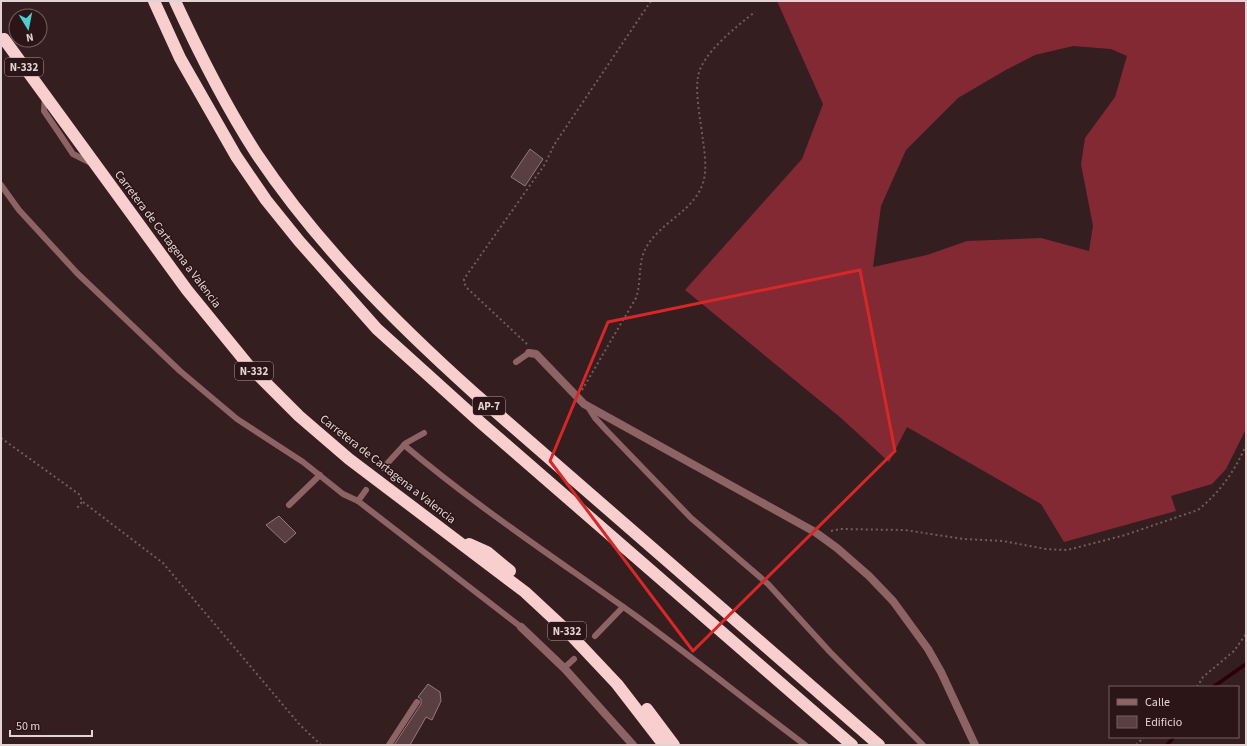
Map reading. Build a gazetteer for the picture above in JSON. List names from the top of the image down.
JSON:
{
  "streets": {
    "highway": ["N-332", "Carretera de Cartagena a Valencia", "AP-7"]
  },
  "legend": ["Calle", "Edificio"],
  "scale_bar": "50 m",
  "north": "bottom"
}
